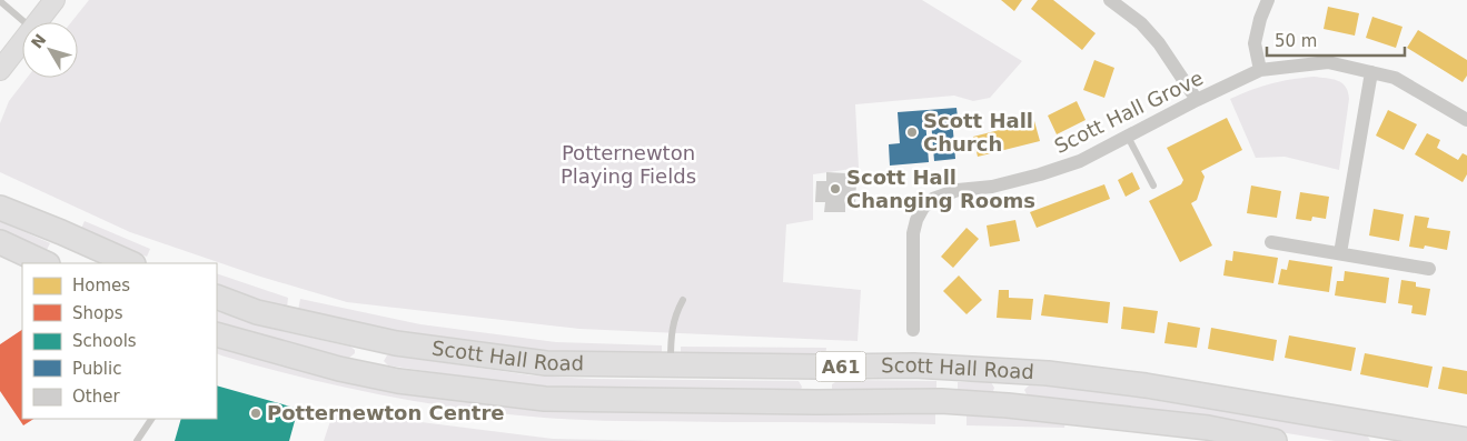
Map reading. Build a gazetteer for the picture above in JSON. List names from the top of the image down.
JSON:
{
  "streets": {
    "highway": ["Scott Hall Road", "A61"],
    "street": ["Scott Hall Grove"]
  },
  "parks": ["Potternewton Playing Fields"],
  "places": ["Scott Hall Church", "Scott Hall Changing Rooms", "Potternewton Centre"],
  "legend": [
    "Homes",
    "Shops",
    "Schools",
    "Public",
    "Other"
  ],
  "scale_bar": "50 m",
  "north": "top left"
}
